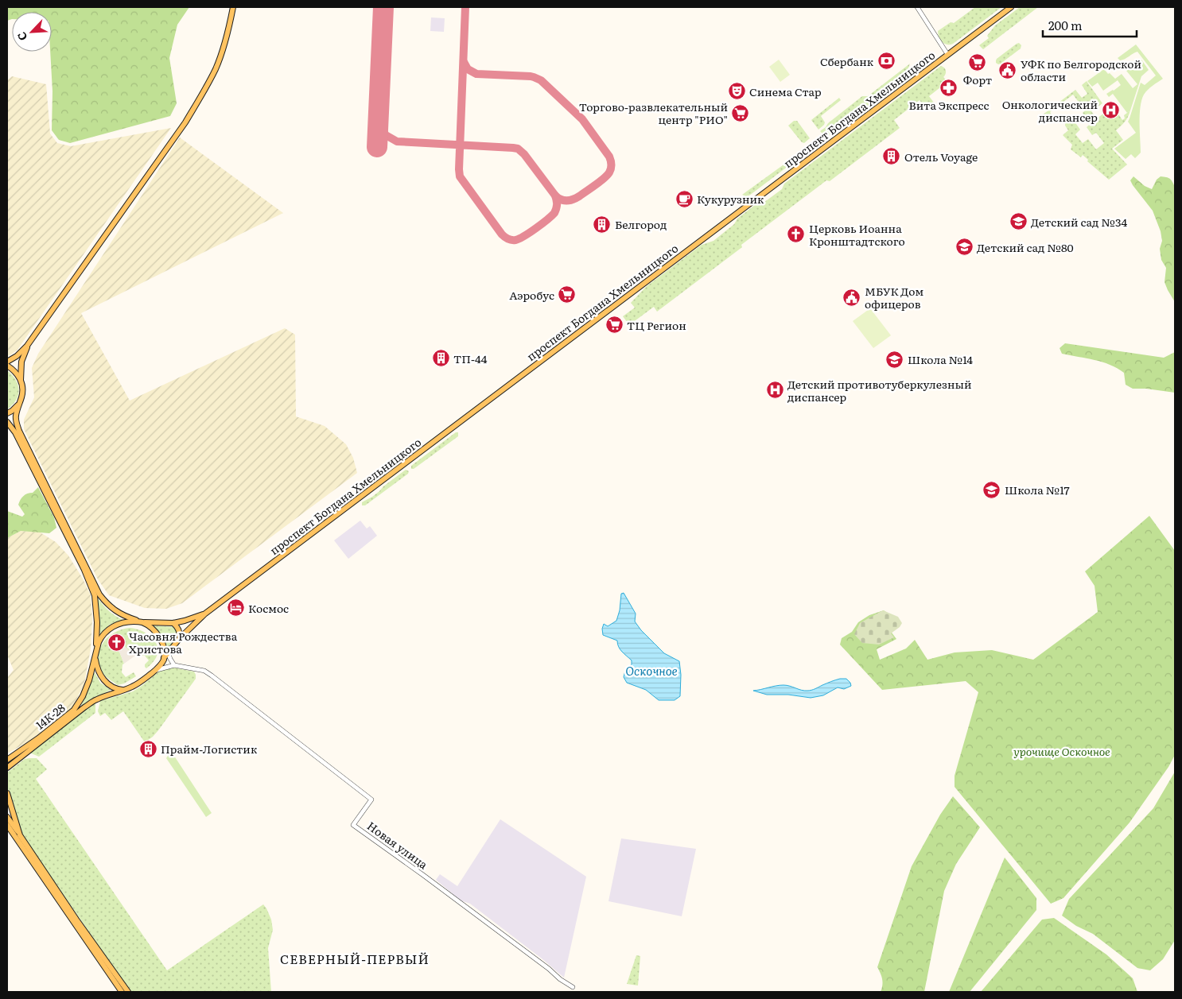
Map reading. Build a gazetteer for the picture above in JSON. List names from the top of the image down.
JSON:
{
  "streets": {
    "main road": ["проспект Богдана Хмельницкого", "14К-28"],
    "street": ["Новая улица"]
  },
  "crossings": [
    ["проспект Богдана Хмельницкого", "14К-28"],
    ["проспект Богдана Хмельницкого", "Новая улица"],
    ["14К-28", "Новая улица"]
  ],
  "districts": ["СЕВЕРНЫЙ-ПЕРВЫЙ"],
  "water": ["Оскочное"],
  "parks": ["урочище Оскочное"],
  "places": {
    "bank": ["Сбербанк"],
    "supermarket": [
      "Форт",
      "Торгово-развлекательный центр \"РИО\"",
      "Аэробус",
      "ТЦ Регион"
    ],
    "public building": ["УФК по Белгородской области", "МБУК Дом офицеров"],
    "pharmacy": ["Вита Экспресс"],
    "theatre": ["Синема Стар"],
    "hospital": ["Онкологический диспансер", "Детский противотуберкулезный диспансер"],
    "building": [
      "Отель Voyage",
      "Белгород",
      "ТП-44",
      "Прайм-Логистик"
    ],
    "cafe": ["Кукурузник"],
    "school or university": [
      "Детский сад №34",
      "Детский сад №80",
      "Школа №14",
      "Школа №17"
    ],
    "church": ["Церковь Иоанна Кронштадтского", "Часовня Рождества Христова"],
    "hotel": ["Космос"]
  },
  "scale_bar": "200 m",
  "north": "bottom left"
}
